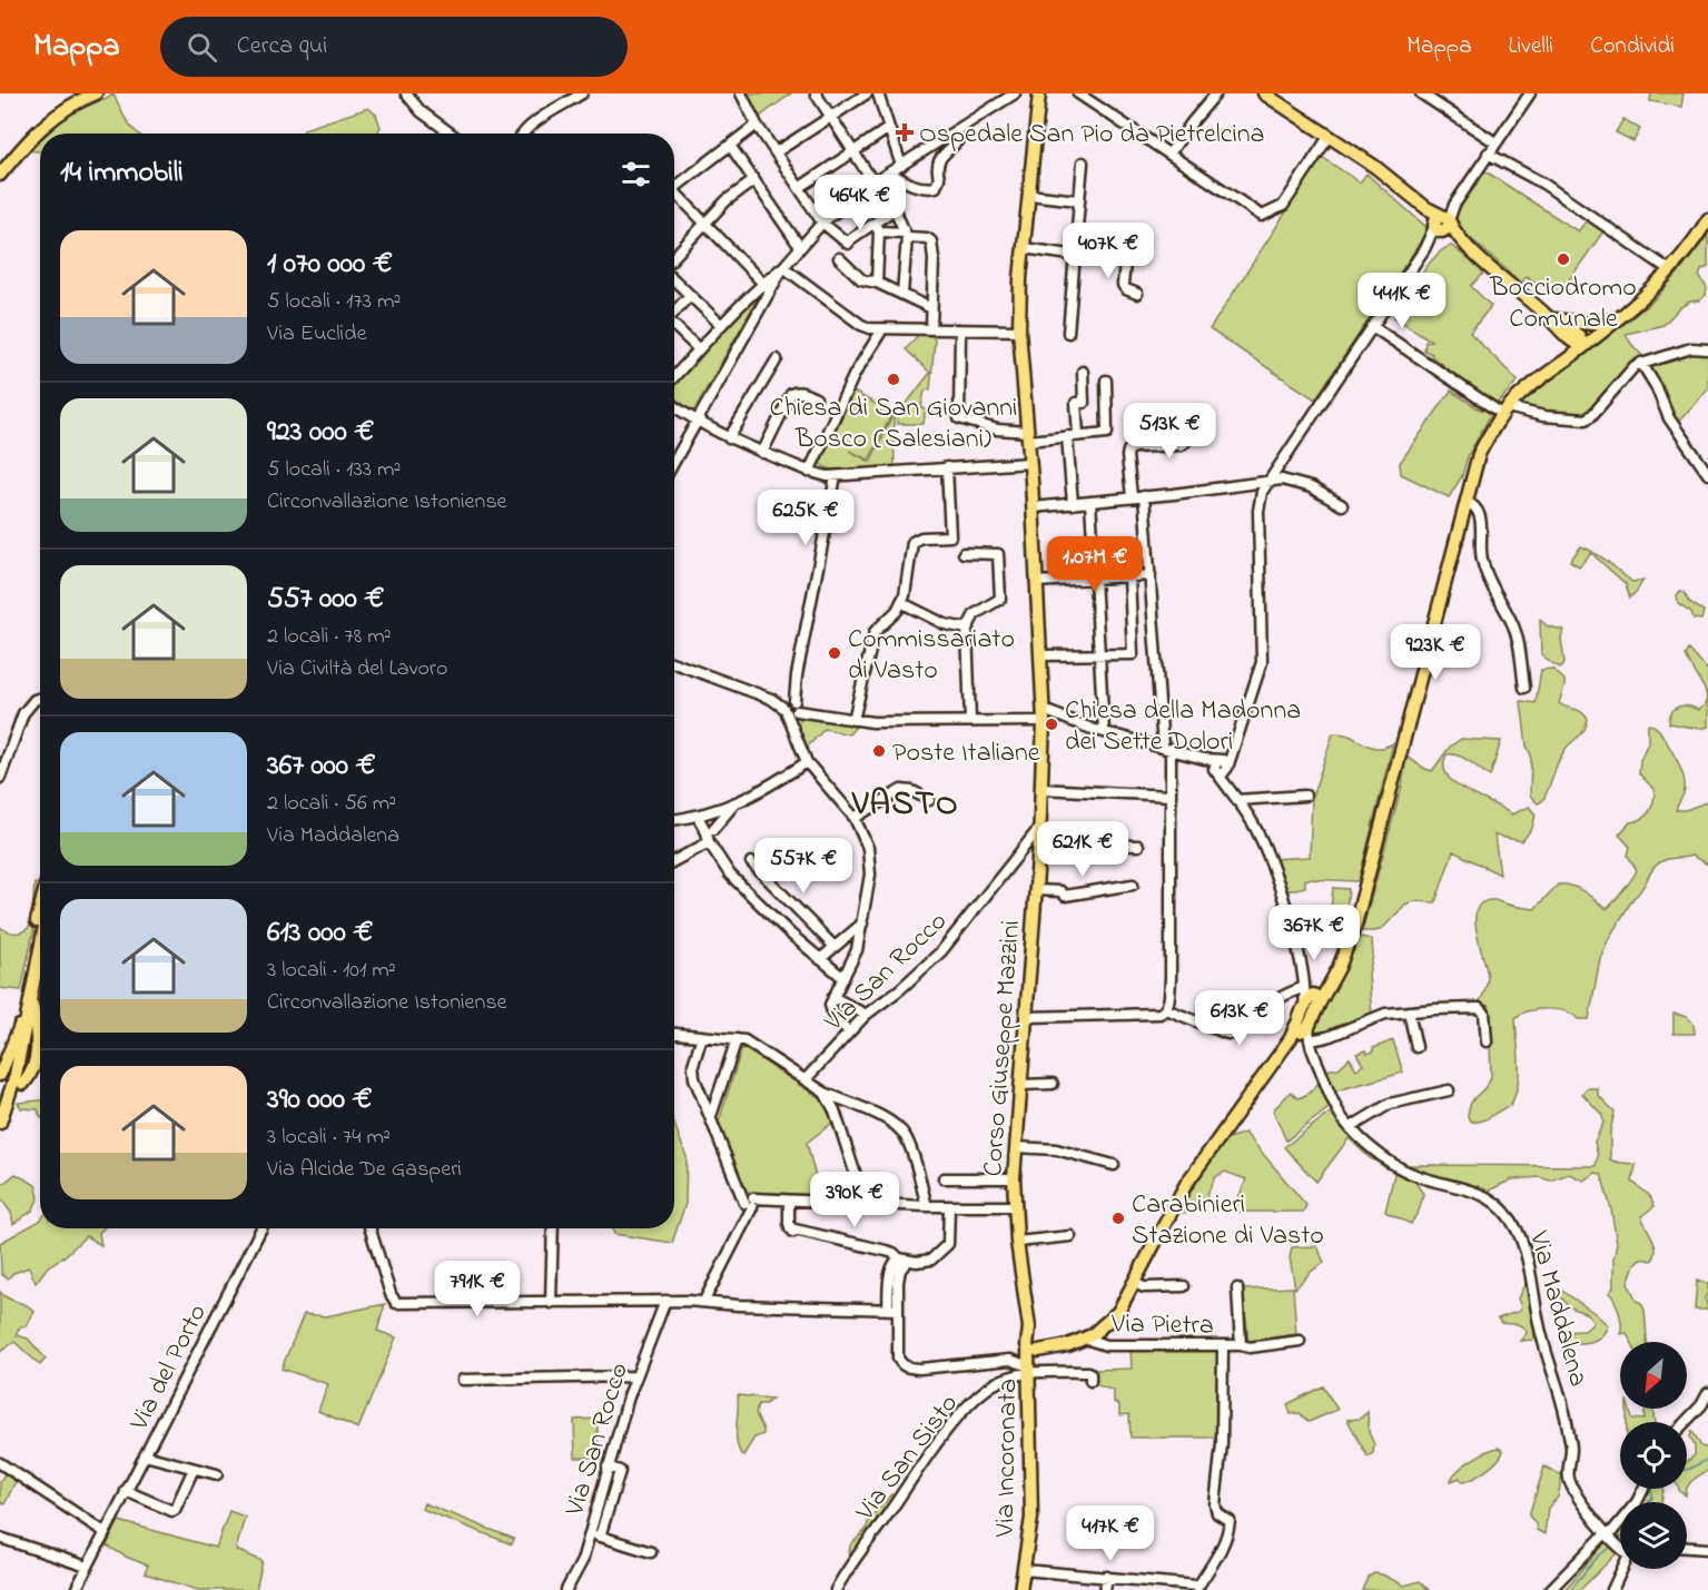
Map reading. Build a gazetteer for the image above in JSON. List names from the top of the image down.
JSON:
{
  "streets": {
    "main road": ["Corso Giuseppe Mazzini", "Via Incoronata"],
    "street": [
      "Via San Rocco",
      "Via Maddalena",
      "Via Pietra",
      "Via del Porto",
      "Via San Sisto"
    ]
  },
  "crossings": [
    ["Via San Rocco", "Corso Giuseppe Mazzini"],
    ["Corso Giuseppe Mazzini", "Via Incoronata"],
    ["Via San Sisto", "Via Incoronata"]
  ],
  "districts": ["VASTO"],
  "places": {
    "health": ["Ospedale San Pio da Pietrelcina"],
    "other": [
      "Bocciodromo Comunale",
      "Chiesa di San Giovanni Bosco (Salesiani)",
      "Commissariato di Vasto",
      "Chiesa della Madonna dei Sette Dolori",
      "Poste Italiane",
      "Carabinieri Stazione di Vasto"
    ]
  },
  "north": "bottom left",
  "page": {
    "header": "Mappa",
    "search": "Cerca qui",
    "nav": ["Mappa", "Livelli", "Condividi"],
    "heading": "14 immobili",
    "price": [
      "464K €",
      "407K €",
      "441K €",
      "513K €",
      "625K €",
      "1.07M €",
      "923K €",
      "621K €",
      "557K €",
      "367K €",
      "613K €",
      "390K €",
      "791K €",
      "417K €"
    ],
    "list": [
      {
        "name": "1 070 000 €",
        "note": "5 locali · 173 m² · Via Euclide"
      },
      {
        "name": "923 000 €",
        "note": "5 locali · 133 m² · Circonvallazione Istoniense"
      },
      {
        "name": "557 000 €",
        "note": "2 locali · 78 m² · Via Civiltà del Lavoro"
      },
      {
        "name": "367 000 €",
        "note": "2 locali · 56 m² · Via Maddalena"
      },
      {
        "name": "613 000 €",
        "note": "3 locali · 101 m² · Circonvallazione Istoniense"
      },
      {
        "name": "390 000 €",
        "note": "3 locali · 74 m² · Via Alcide De Gasperi"
      }
    ]
  }
}
